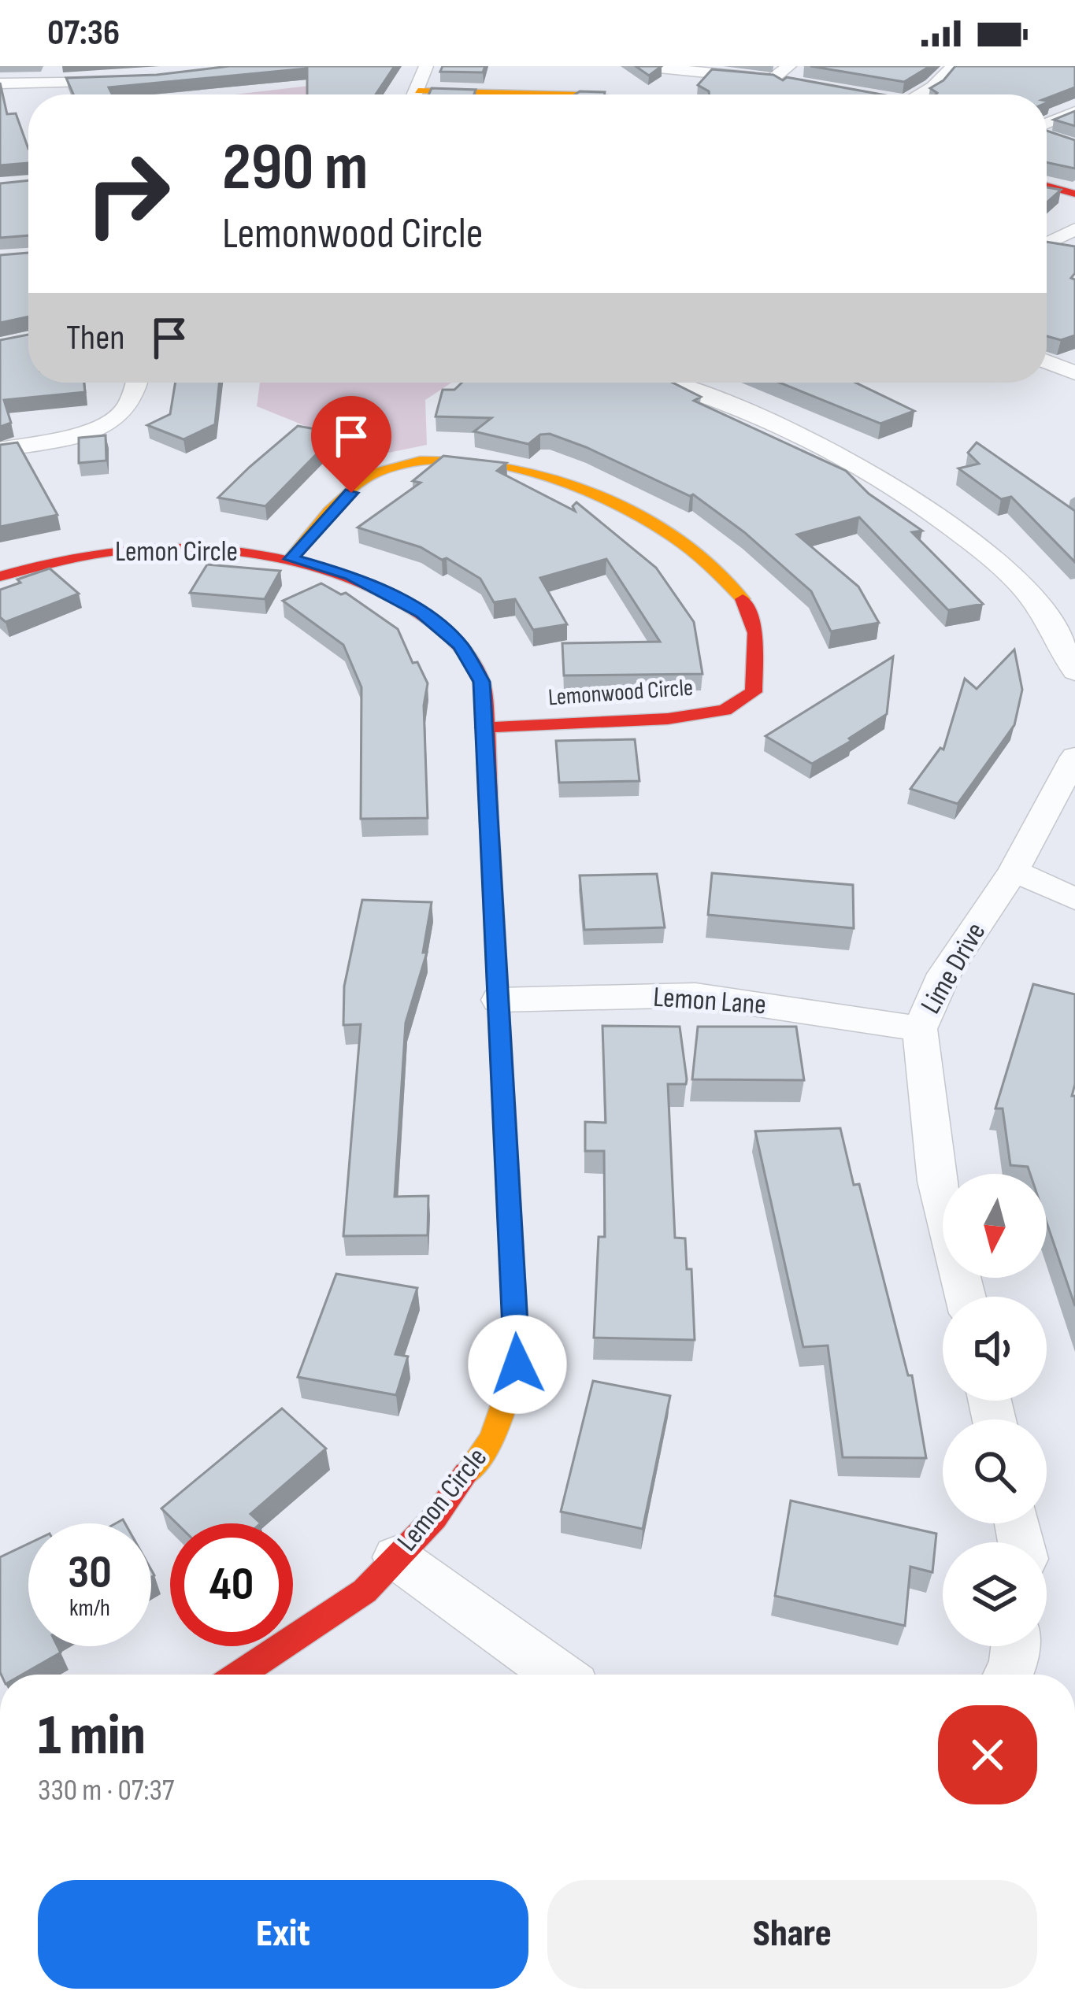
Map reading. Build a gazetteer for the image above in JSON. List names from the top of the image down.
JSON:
{
  "streets": {
    "street": [
      "Lemon Circle",
      "Lemonwood Circle",
      "Lime Drive",
      "Lemon Lane"
    ]
  },
  "crossings": [
    ["Lemon Circle", "Lemonwood Circle"],
    ["Lemon Circle", "Lemon Lane"],
    ["Lime Drive", "Lemon Lane"]
  ],
  "north": "bottom",
  "page": {
    "status": "07:36",
    "turn": ["290 m", "Lemonwood Circle"],
    "then": "Then",
    "speed": "30 km/h",
    "limit": "40",
    "heading": ["1 min", "330 m · 07:37"],
    "buttons": ["Exit", "Share"]
  }
}
